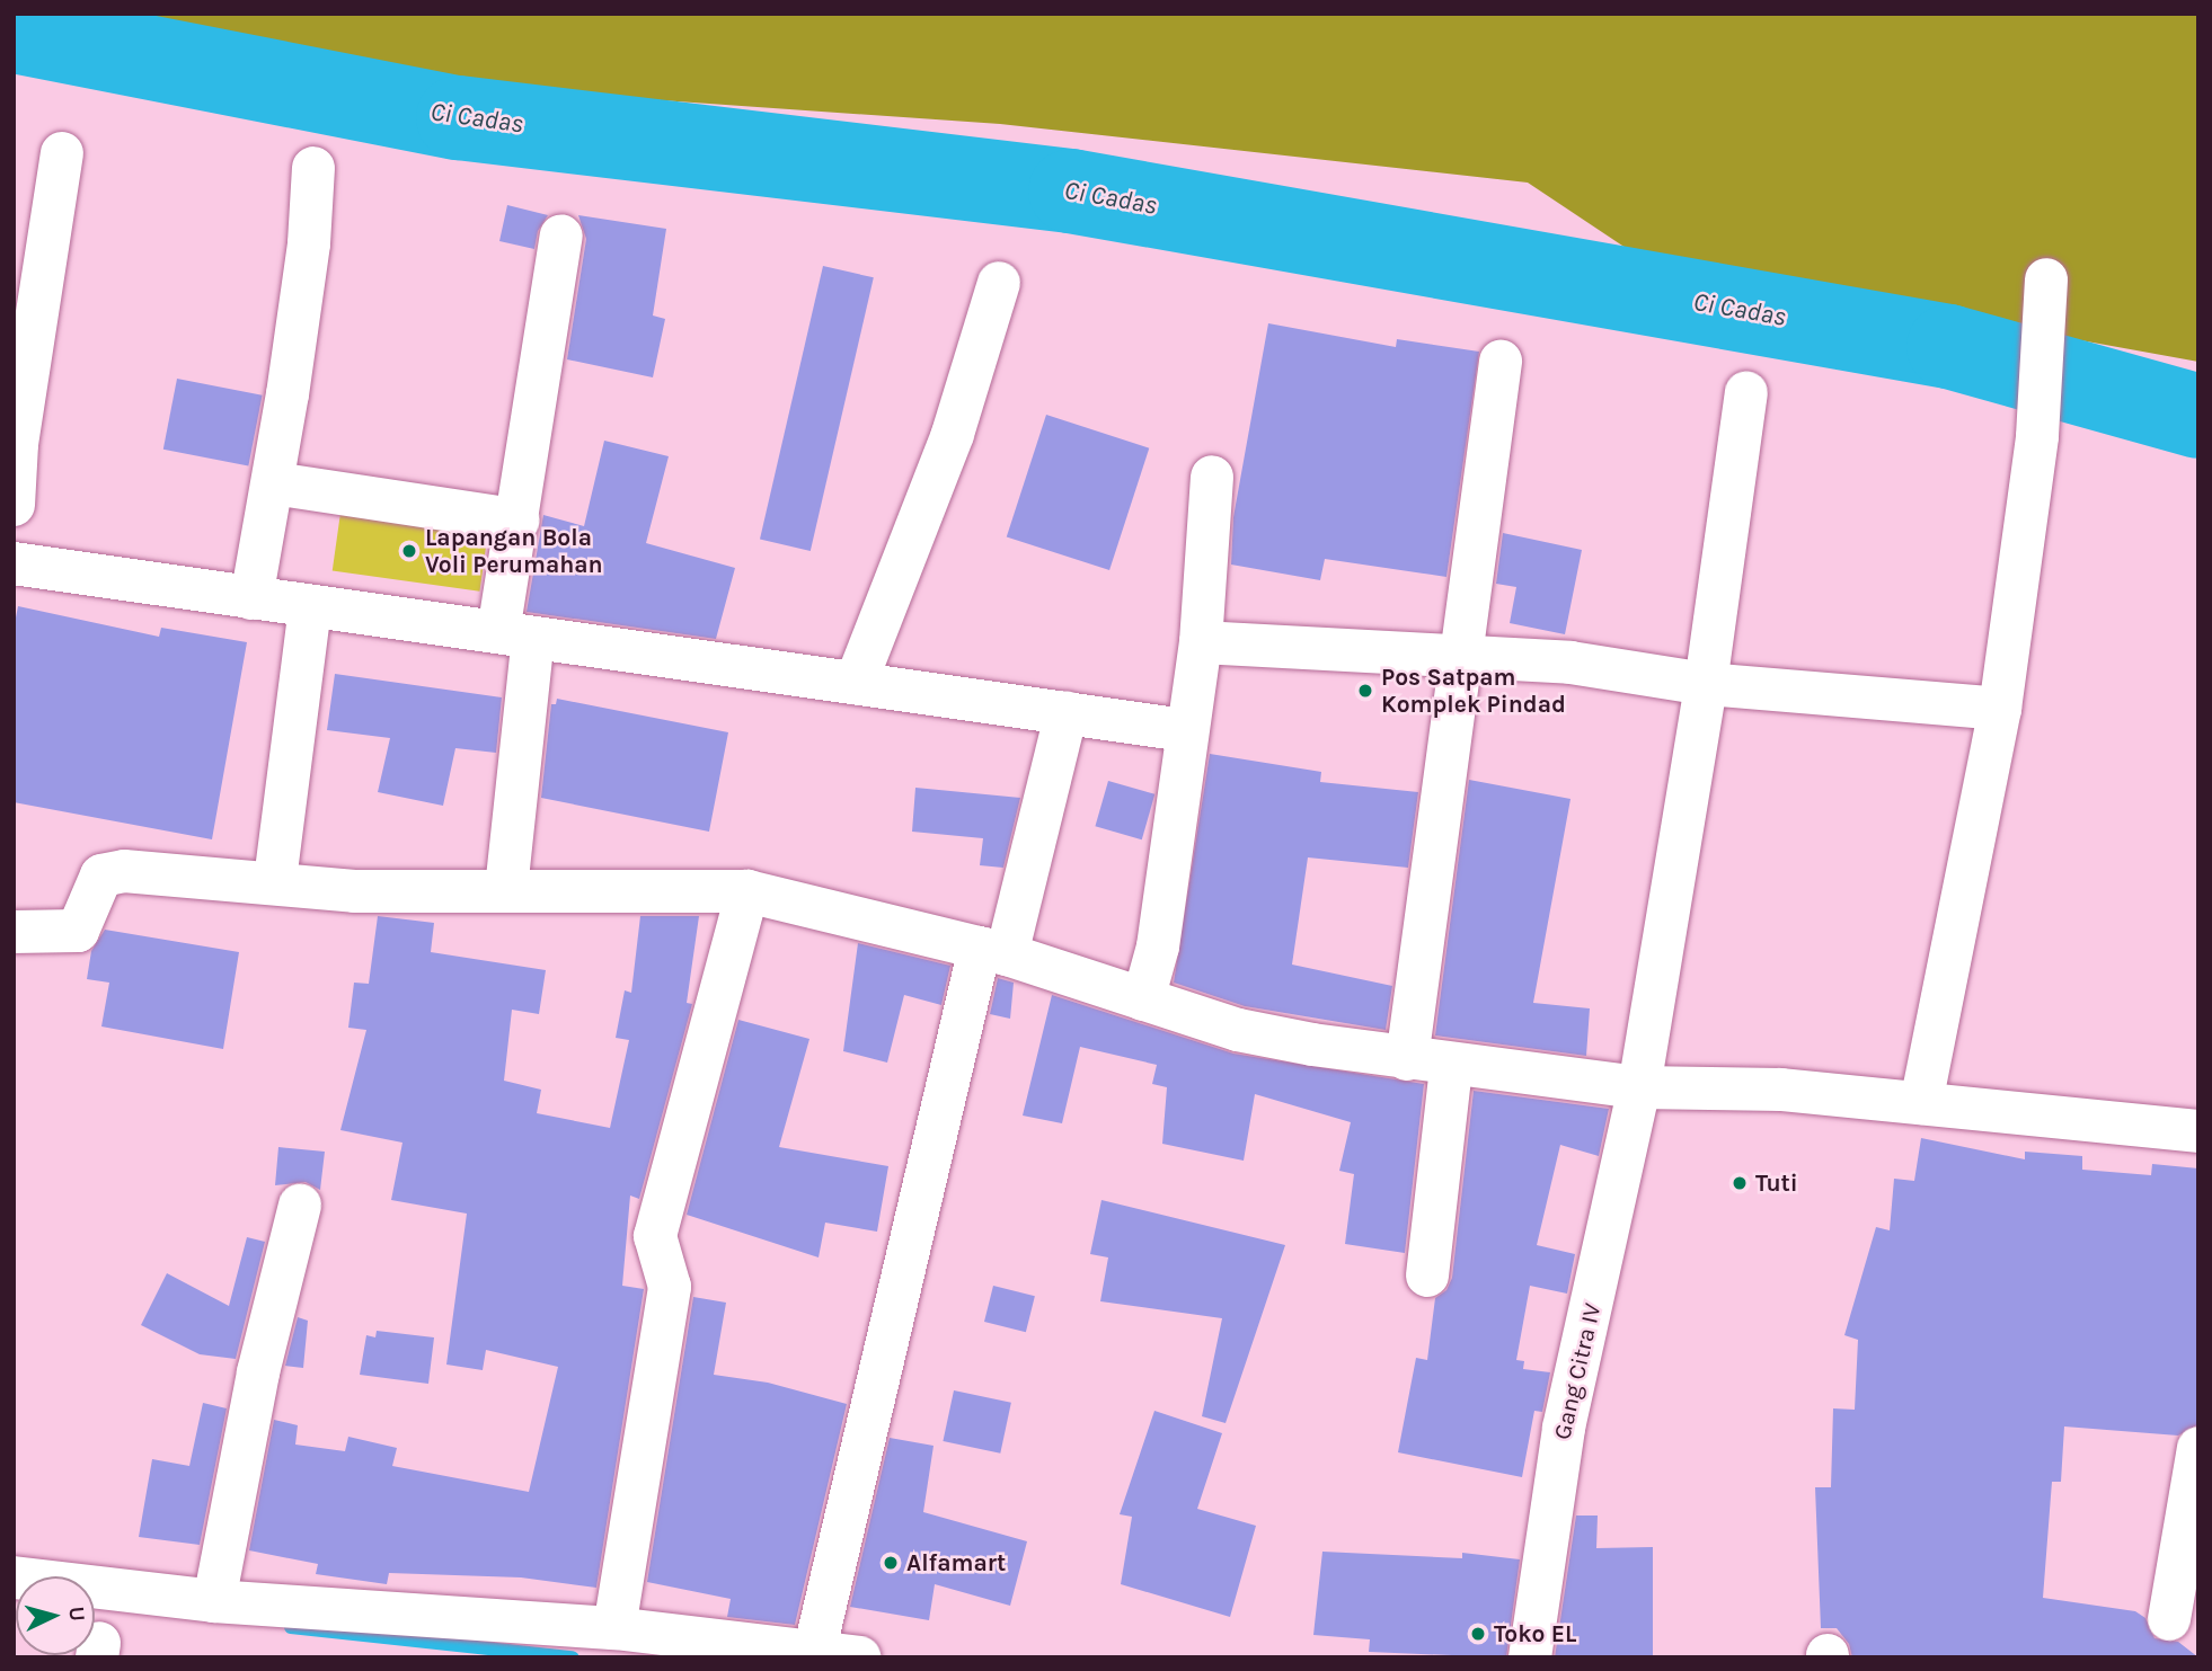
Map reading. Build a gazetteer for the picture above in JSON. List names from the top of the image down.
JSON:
{
  "streets": {
    "street": ["Gang Citra IV"]
  },
  "water": ["Ci Cadas"],
  "places": [
    "Lapangan Bola Voli Perumahan",
    "Pos Satpam Komplek Pindad",
    "Tuti",
    "Alfamart",
    "Toko EL"
  ],
  "north": "right"
}
